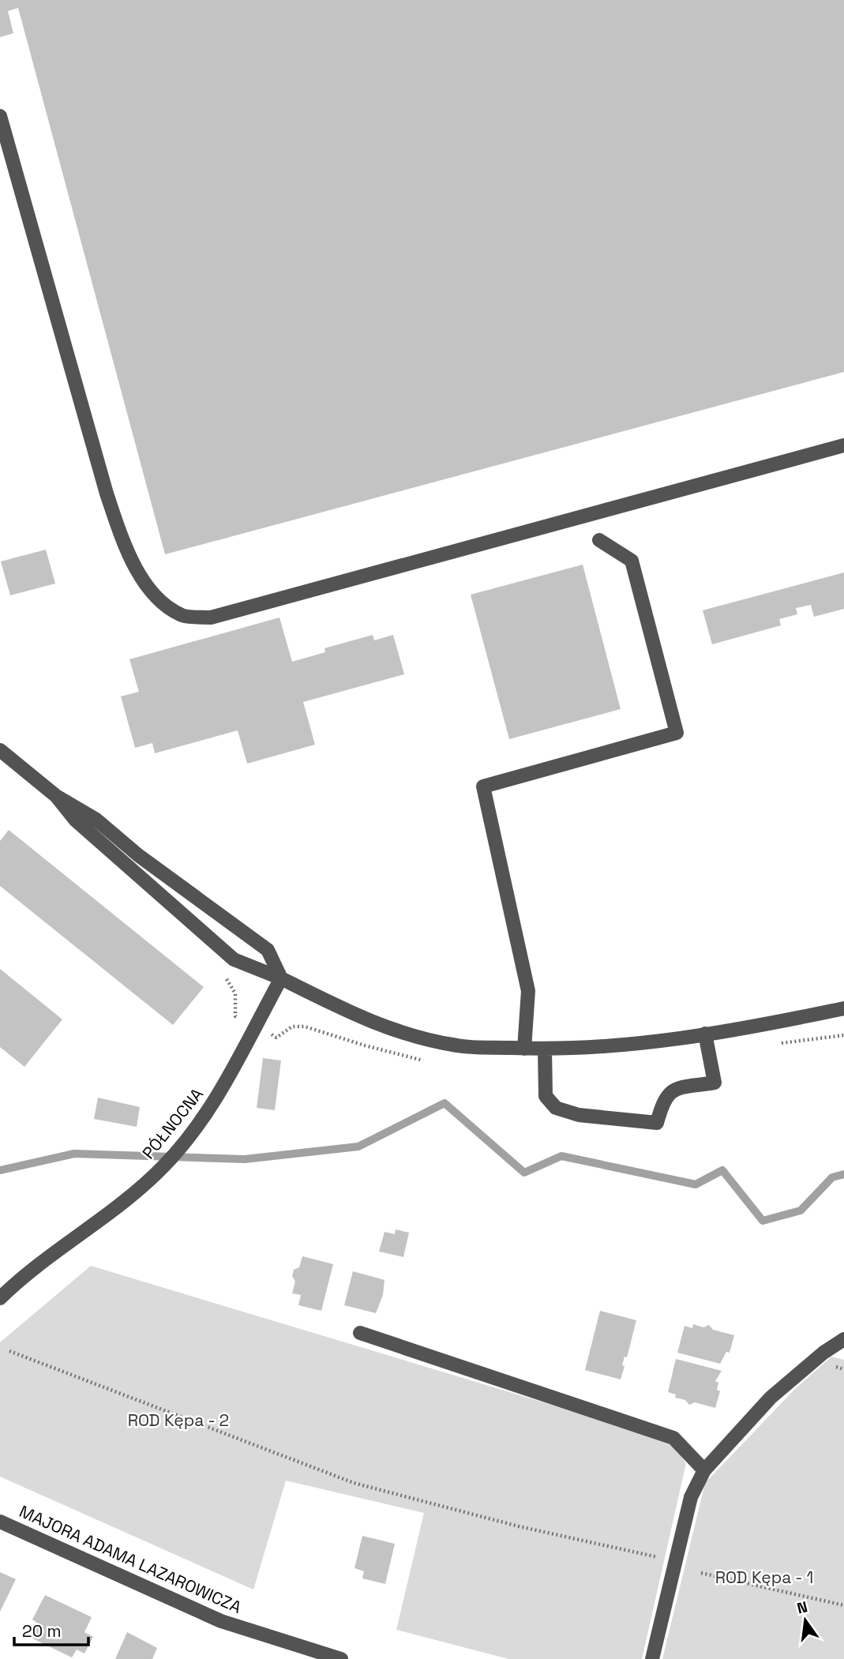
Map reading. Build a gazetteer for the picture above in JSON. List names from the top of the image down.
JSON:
{
  "streets": {
    "street": ["PÓŁNOCNA", "MAJORA ADAMA LAZAROWICZA"]
  },
  "parks": ["ROD Kępa - 2", "ROD Kępa - 1"],
  "scale_bar": "20 m",
  "north": "top"
}
